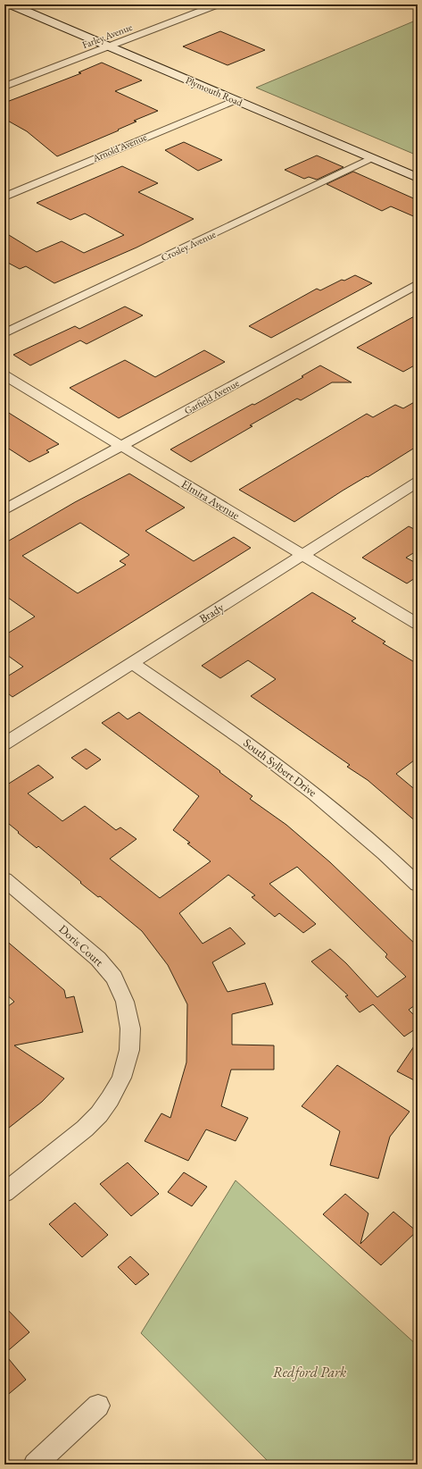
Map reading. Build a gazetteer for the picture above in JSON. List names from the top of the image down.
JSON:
{
  "streets": {
    "main road": ["Plymouth Road"],
    "street": [
      "Farley Avenue",
      "Arnold Avenue",
      "Crosley Avenue",
      "Garfield Avenue",
      "Elmira Avenue",
      "Brady",
      "South Sylbert Drive",
      "Doris Court"
    ]
  },
  "crossings": [
    ["Farley Avenue", "Plymouth Road"],
    ["Plymouth Road", "Arnold Avenue"],
    ["Plymouth Road", "Crosley Avenue"],
    ["Garfield Avenue", "Elmira Avenue"],
    ["Elmira Avenue", "Brady"],
    ["Brady", "South Sylbert Drive"]
  ],
  "parks": ["Redford Park"]
}
